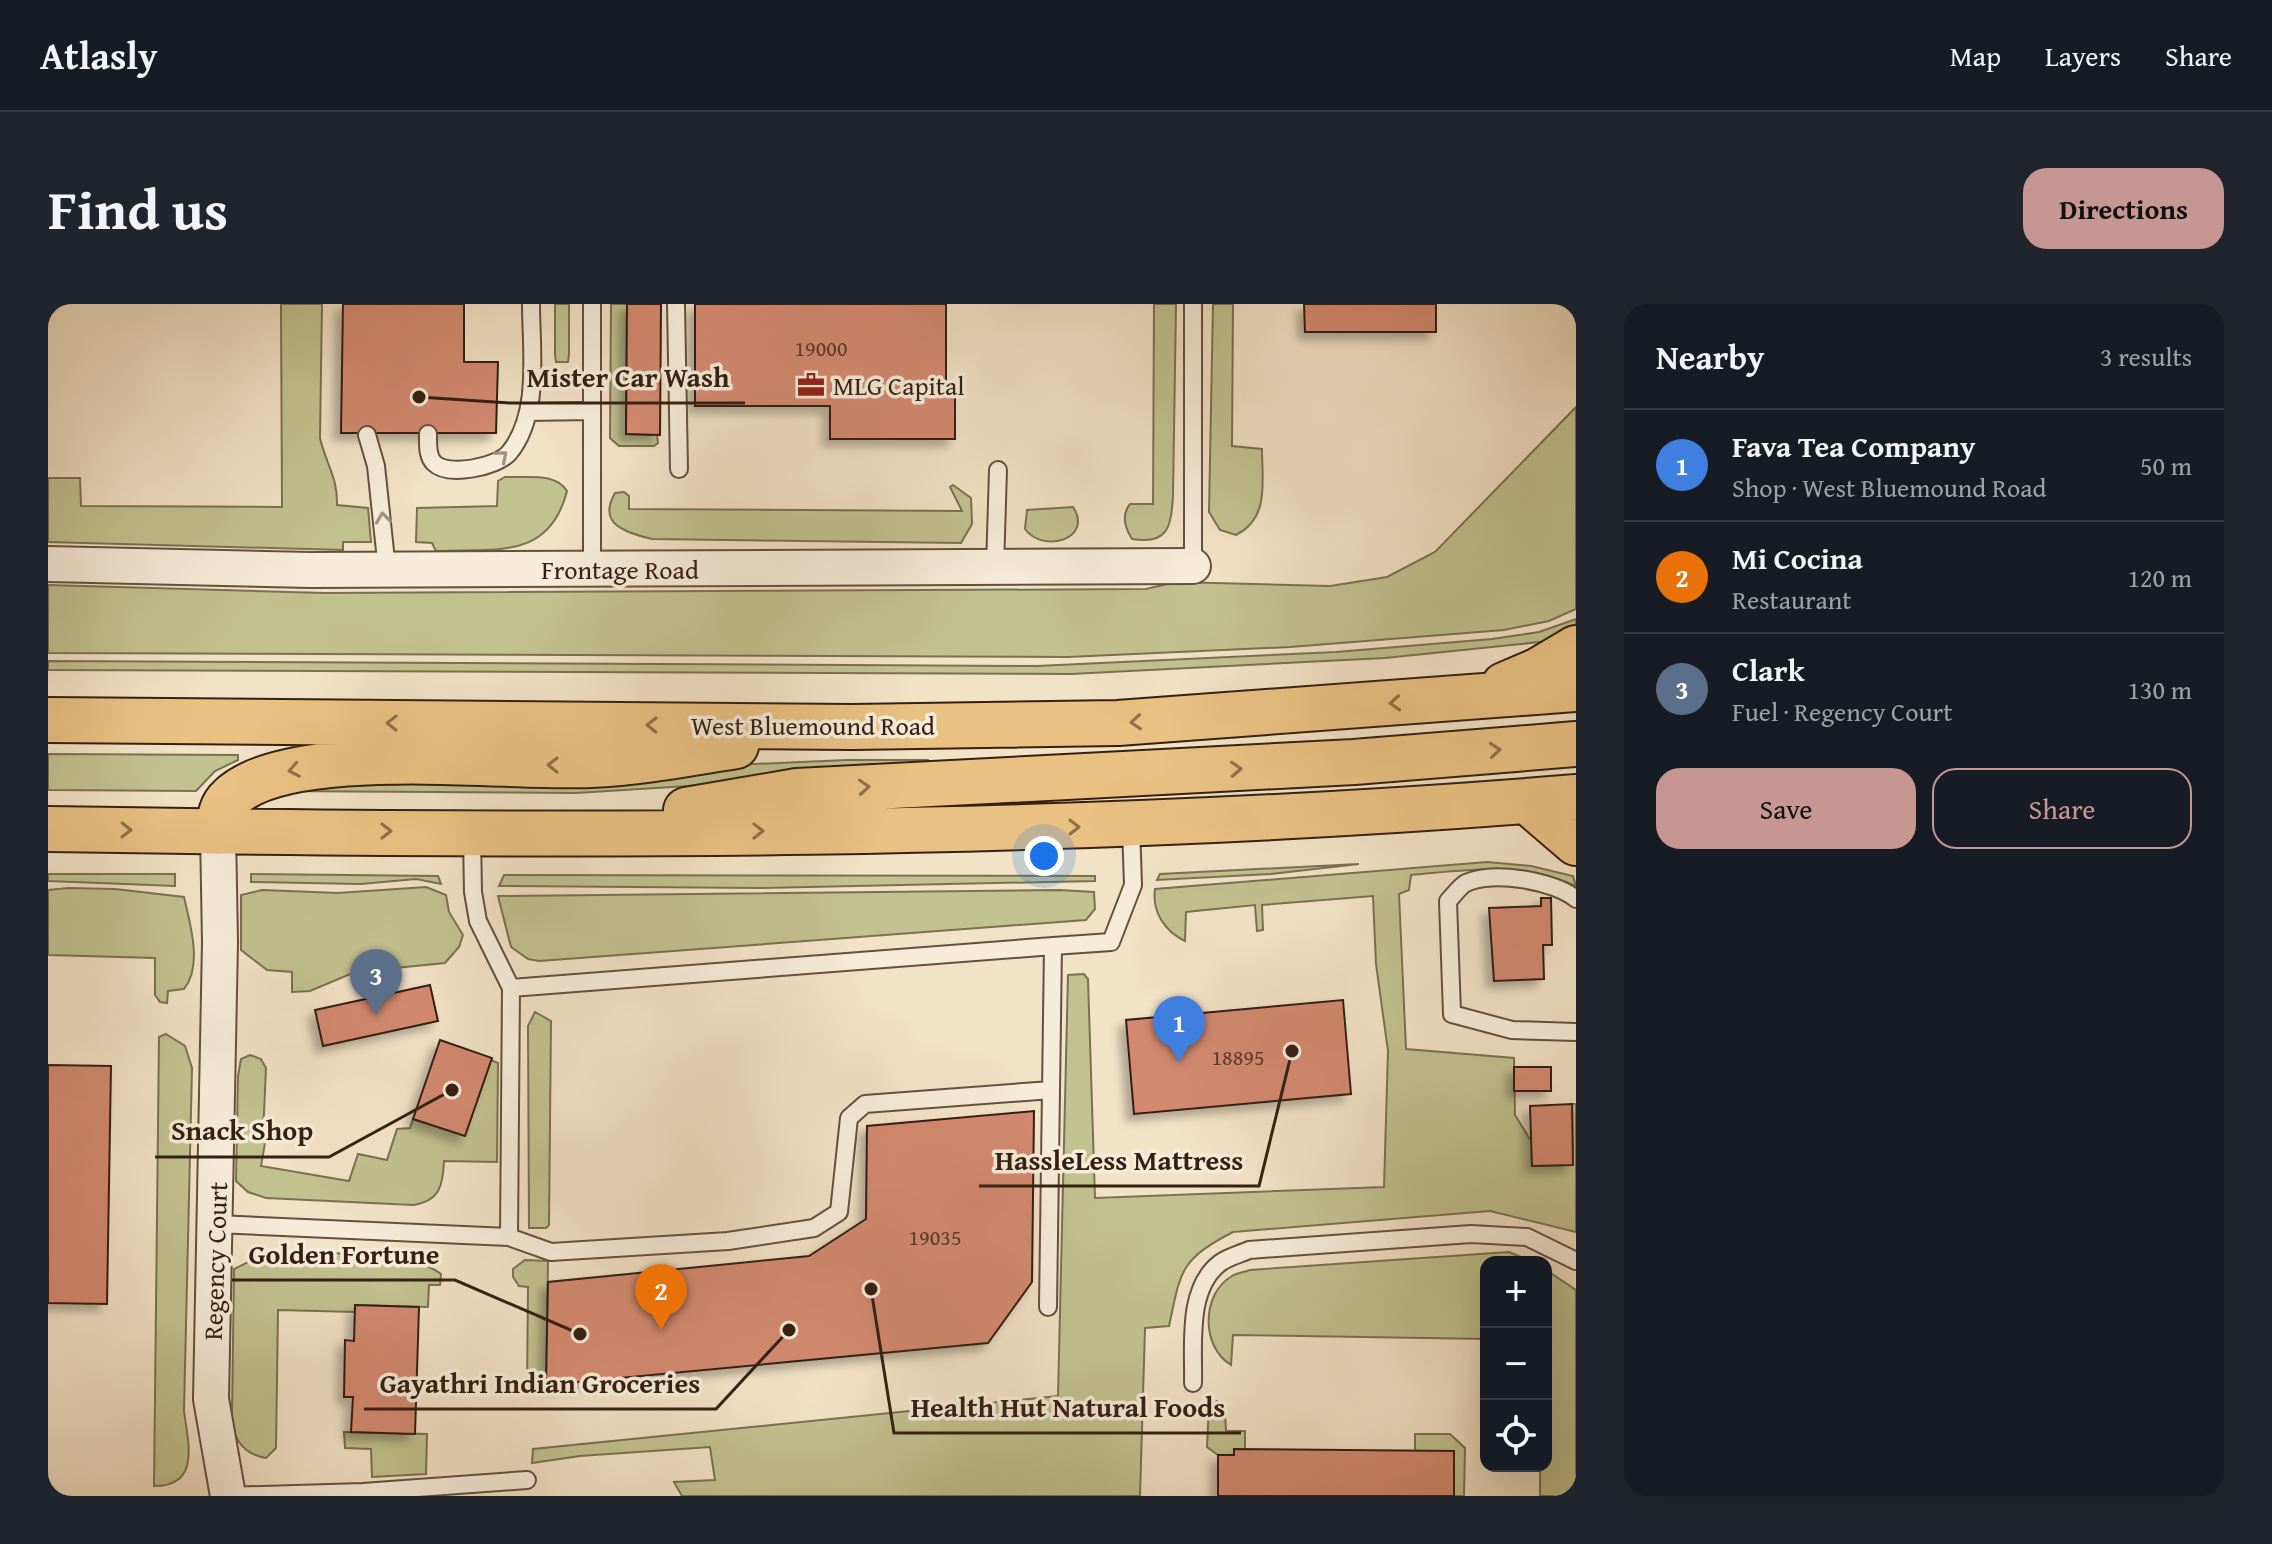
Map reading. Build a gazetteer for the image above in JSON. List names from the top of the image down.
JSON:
{
  "streets": {
    "main road": ["West Bluemound Road"],
    "street": ["Frontage Road", "Regency Court"]
  },
  "places": {
    "office": ["MLG Capital"],
    "other": [
      "Mister Car Wash",
      "HassleLess Mattress",
      "Snack Shop",
      "Health Hut Natural Foods",
      "Gayathri Indian Groceries",
      "Golden Fortune"
    ]
  },
  "house_numbers": ["19000", "18895", "19035"],
  "page": {
    "header": "Atlasly",
    "nav": ["Map", "Layers", "Share"],
    "title": "Find us",
    "buttons": [
      "Directions",
      ["Save", "Share"]
    ],
    "heading": ["Nearby", "3 results"],
    "list": [
      {
        "mark": "1",
        "name": "Fava Tea Company",
        "note": "Shop · West Bluemound Road",
        "value": "50 m"
      },
      {
        "mark": "2",
        "name": "Mi Cocina",
        "note": "Restaurant",
        "value": "120 m"
      },
      {
        "mark": "3",
        "name": "Clark",
        "note": "Fuel · Regency Court",
        "value": "130 m"
      }
    ],
    "pins": ["3", "1", "2"],
    "map_buttons": ["+", "−"]
  }
}
